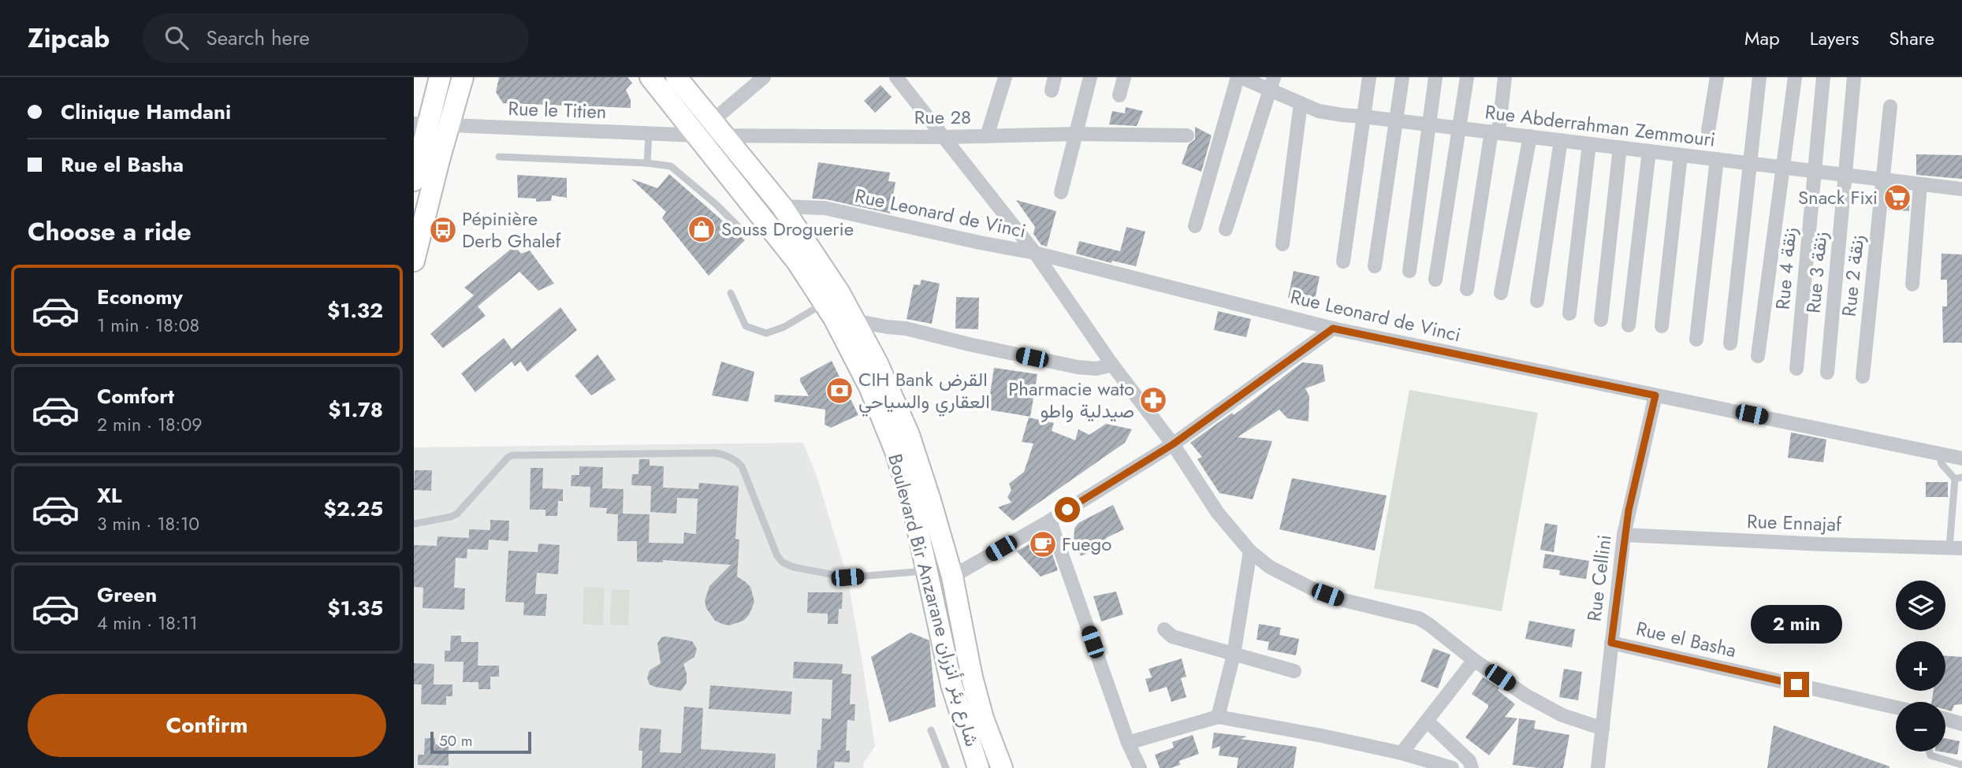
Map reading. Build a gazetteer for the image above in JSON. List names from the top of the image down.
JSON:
{
  "streets": {
    "main road": ["Boulevard Bir Anzarane شارع بئر أنزران"],
    "street": [
      "Rue le Titien",
      "Rue 28",
      "Rue Abderrahman Zemmouri",
      "Rue Leonard de Vinci",
      "Rue 4 زنقة",
      "Rue 3 زنقة",
      "Rue 2 زنقة",
      "Rue Ennajaf",
      "Rue Cellini",
      "Rue el Basha"
    ]
  },
  "crossings": [
    ["Rue le Titien", "Rue 28"],
    ["Rue le Titien", "Boulevard Bir Anzarane شارع بئر أنزران"],
    ["Rue 28", "Boulevard Bir Anzarane شارع بئر أنزران"],
    ["Rue Abderrahman Zemmouri", "Rue 4 زنقة"],
    ["Rue Abderrahman Zemmouri", "Rue 3 زنقة"],
    ["Rue Abderrahman Zemmouri", "Rue 2 زنقة"],
    ["Rue Leonard de Vinci", "Rue Cellini"],
    ["Rue Leonard de Vinci", "Boulevard Bir Anzarane شارع بئر أنزران"],
    ["Rue Ennajaf", "Rue Cellini"],
    ["Rue Cellini", "Rue el Basha"]
  ],
  "places": {
    "supermarket": ["Snack Fixi"],
    "shop": ["Souss Droguerie"],
    "bus stop": ["Pépinière Derb Ghalef"],
    "bank": ["CIH Bank القرض العقاري والسياحي"],
    "pharmacy": ["Pharmacie wato صيدلية واطو"],
    "cafe": ["Fuego"]
  },
  "scale_bar": "50 m",
  "page": {
    "header": "Zipcab",
    "search": "Search here",
    "nav": ["Map", "Layers", "Share"],
    "banner": ["Clinique Hamdani", "Rue el Basha"],
    "heading": "Choose a ride",
    "list": [
      {
        "name": "Economy",
        "note": "1 min · 18:08",
        "value": "$1.32"
      },
      {
        "name": "Comfort",
        "note": "2 min · 18:09",
        "value": "$1.78"
      },
      {
        "name": "XL",
        "note": "3 min · 18:10",
        "value": "$2.25"
      },
      {
        "name": "Green",
        "note": "4 min · 18:11",
        "value": "$1.35"
      }
    ],
    "map_buttons": ["+", "−"],
    "bubble": "2 min",
    "buttons": "Confirm",
    "scale": "50 m"
  }
}
